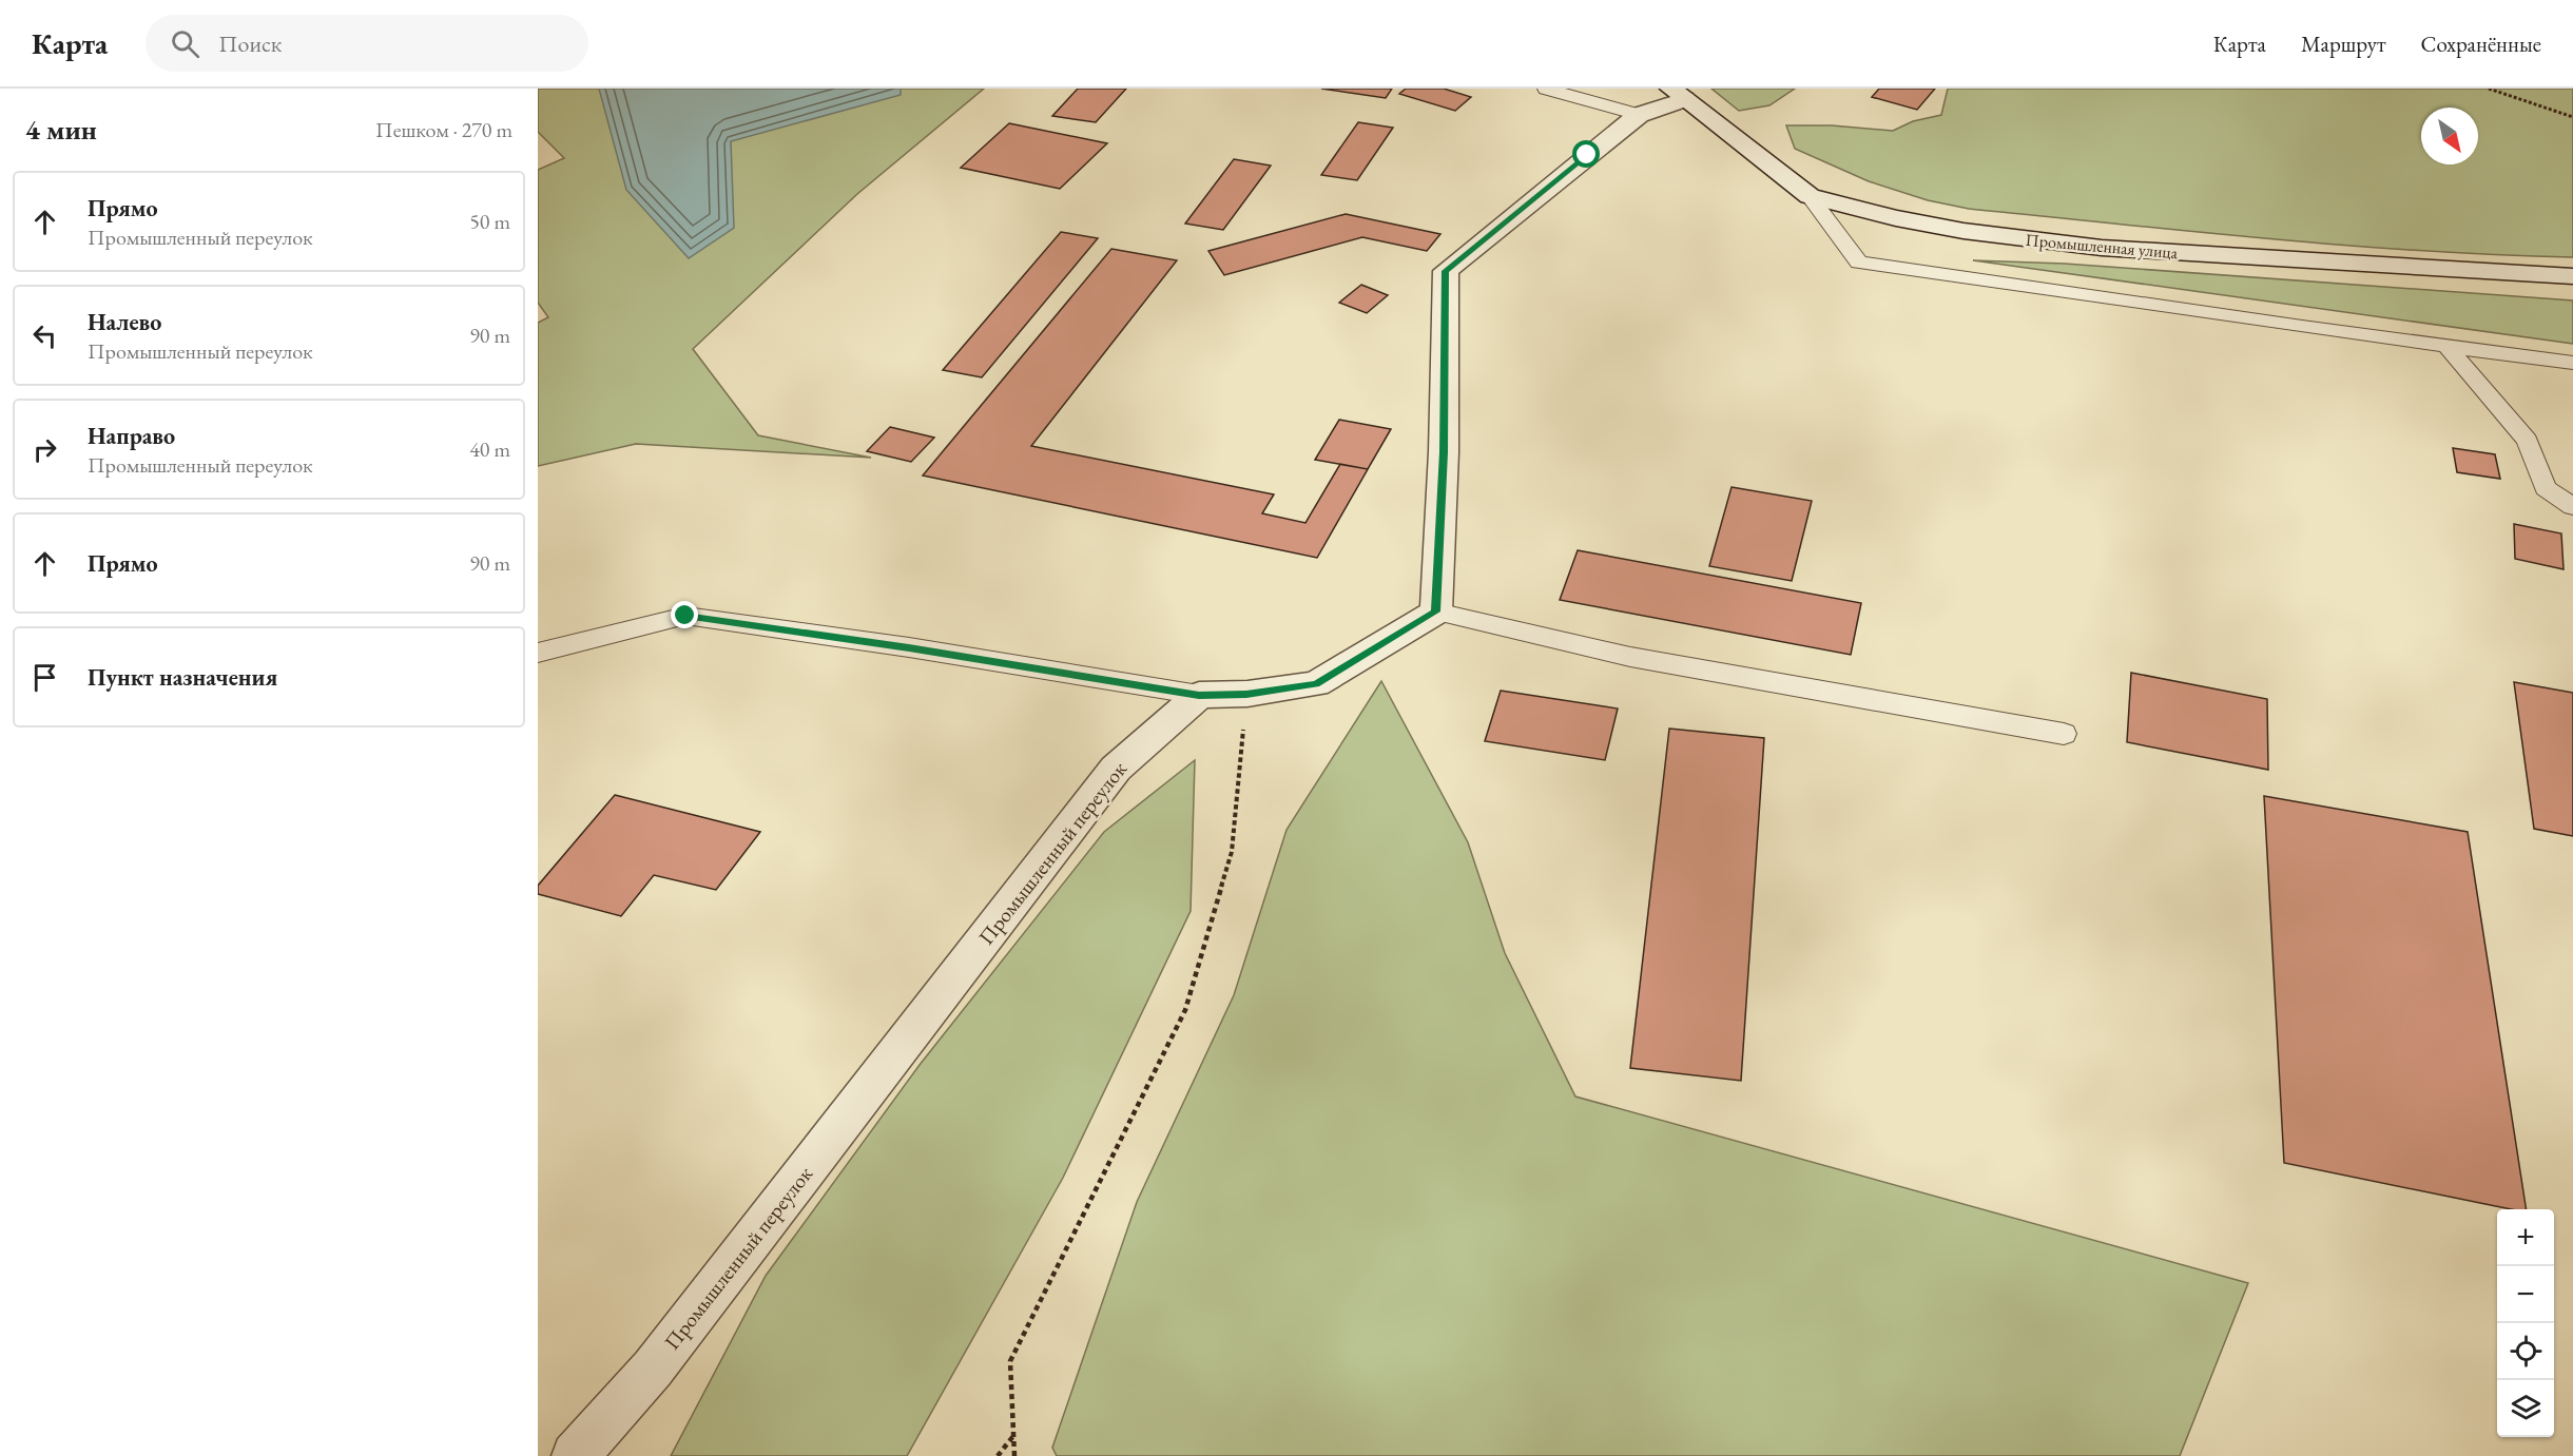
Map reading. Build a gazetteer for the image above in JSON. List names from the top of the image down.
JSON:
{
  "streets": {
    "street": ["Промышленная улица", "Промышленный переулок"]
  },
  "north": "bottom right",
  "page": {
    "header": "Карта",
    "search": "Поиск",
    "nav": ["Карта", "Маршрут", "Сохранённые"],
    "heading": ["4 мин", "Пешком · 270 m"],
    "list": [
      ["Прямо", "Промышленный переулок", "50 m"],
      ["Налево", "Промышленный переулок", "90 m"],
      ["Направо", "Промышленный переулок", "40 m"],
      ["Прямо", "90 m"],
      "Пункт назначения"
    ],
    "map_buttons": ["+", "−"]
  }
}
